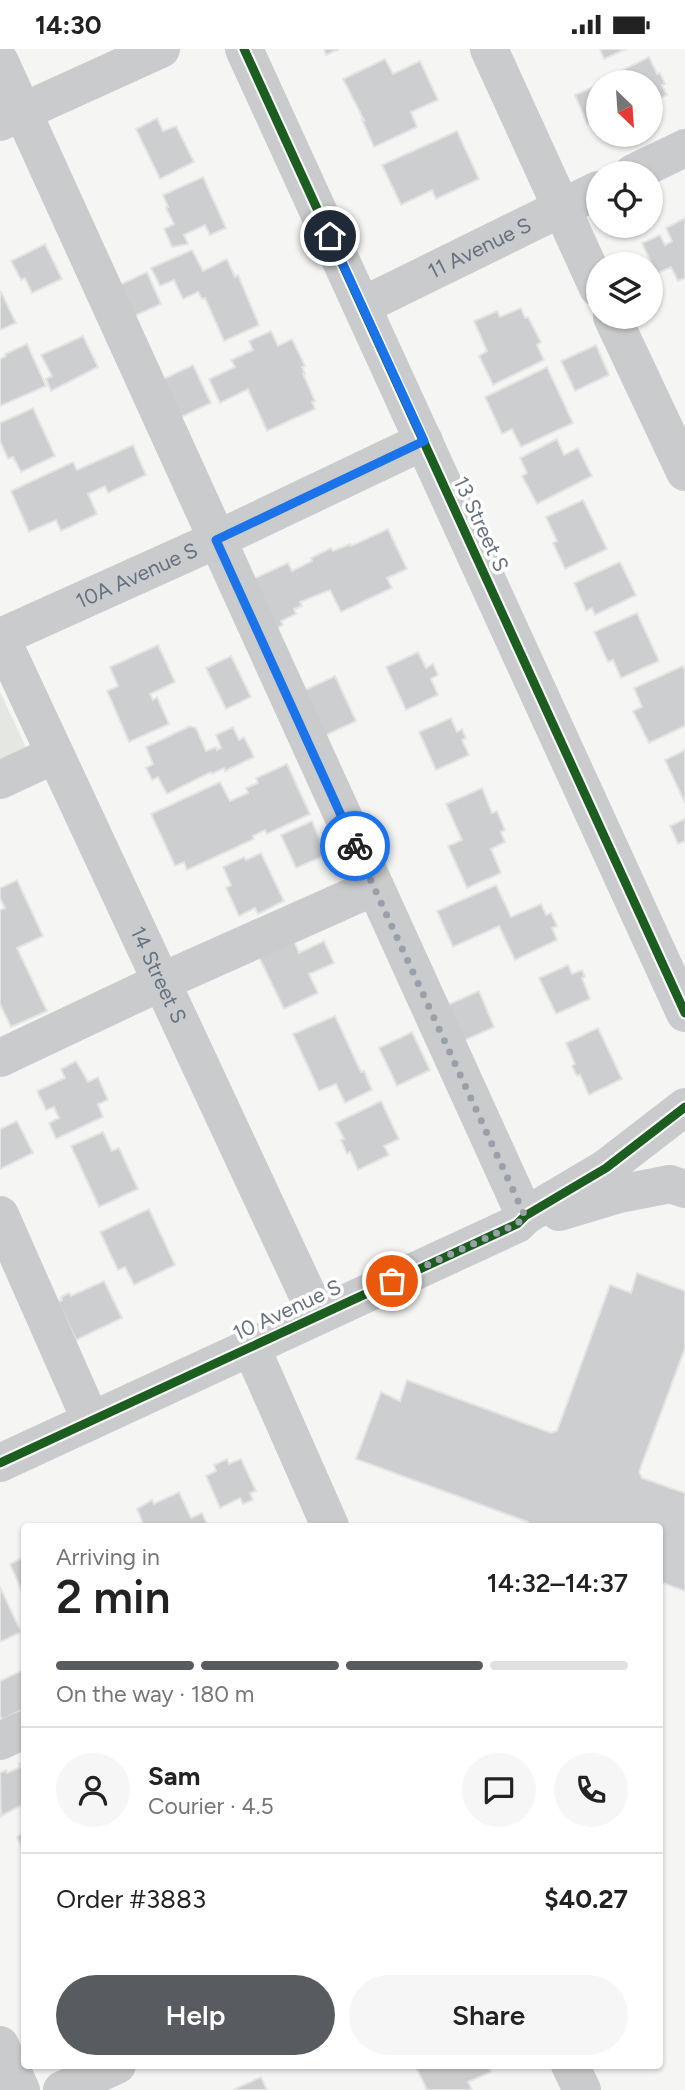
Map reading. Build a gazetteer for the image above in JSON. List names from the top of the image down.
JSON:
{
  "streets": {
    "street": [
      "11 Avenue S",
      "13 Street S",
      "10A Avenue S",
      "14 Street S",
      "10 Avenue S"
    ]
  },
  "crossings": [
    ["11 Avenue S", "13 Street S"],
    ["13 Street S", "10A Avenue S"],
    ["10A Avenue S", "14 Street S"],
    ["14 Street S", "10 Avenue S"]
  ],
  "north": "bottom right",
  "page": {
    "status": "14:30",
    "heading": ["2 min", "Arriving in", "14:32–14:37"],
    "panel": [
      "Sam",
      "Courier · 4.5",
      "Order #3883",
      "$40.27"
    ],
    "bar": "On the way · 180 m",
    "buttons": ["Help", "Share"]
  }
}
